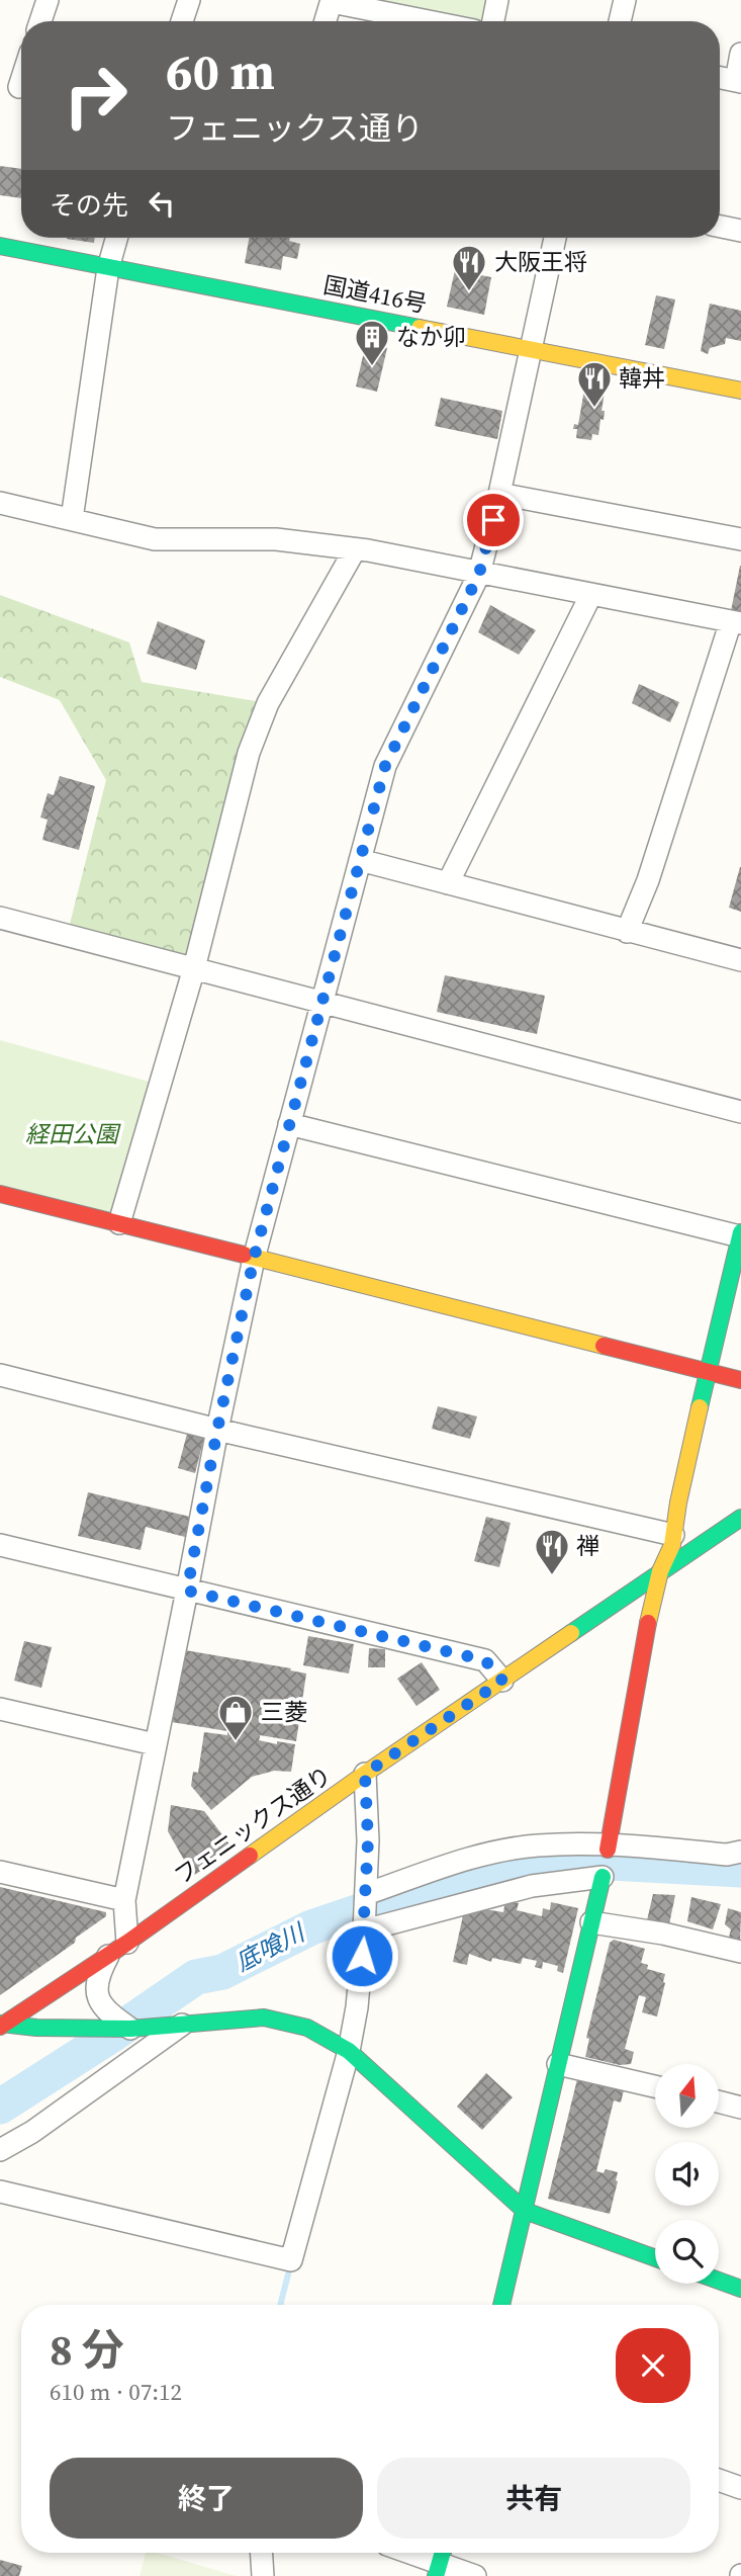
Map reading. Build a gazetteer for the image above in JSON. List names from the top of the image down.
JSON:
{
  "streets": {
    "main road": ["国道416号", "フェニックス通り"]
  },
  "water": ["底喰川"],
  "parks": ["経田公園"],
  "places": {
    "restaurant": ["大阪王将", "韓丼", "禅"],
    "building": ["なか卯"],
    "shop": ["三菱"]
  },
  "north": "top",
  "page": {
    "turn": ["60 m", "フェニックス通り"],
    "then": "その先",
    "heading": ["8 分", "610 m · 07:12"],
    "buttons": ["終了", "共有"]
  }
}
